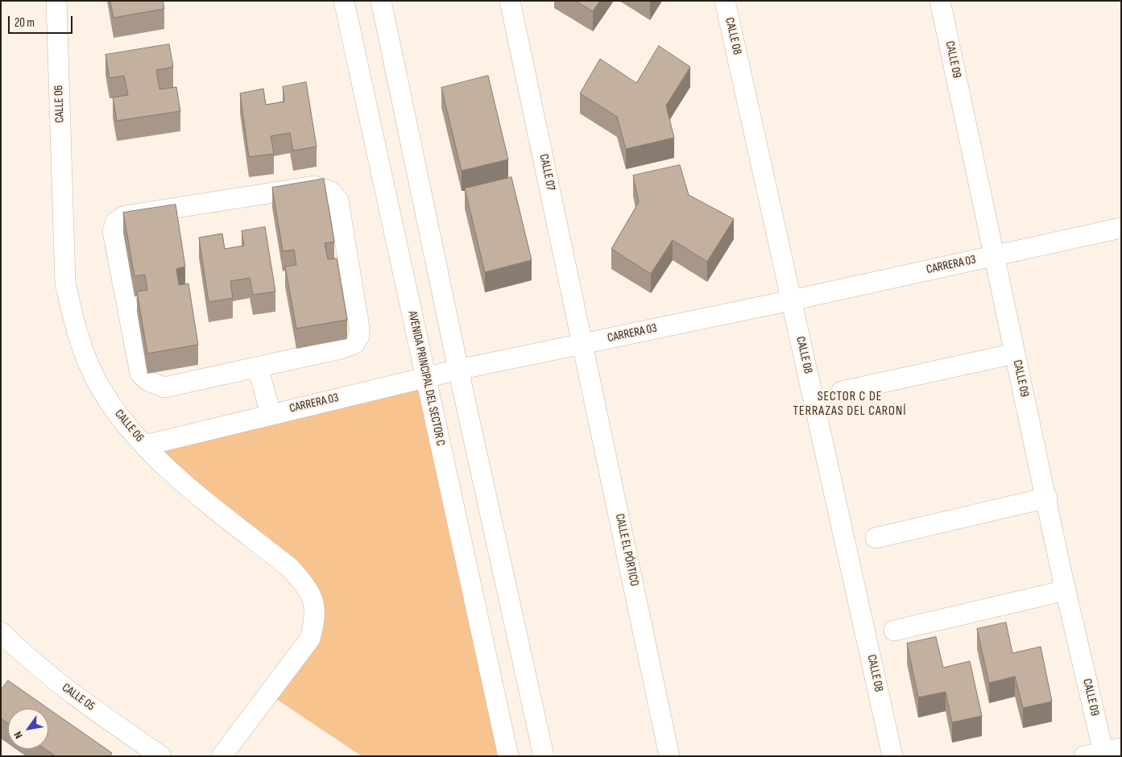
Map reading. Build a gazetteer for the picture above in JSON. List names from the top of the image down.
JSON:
{
  "streets": {
    "street": [
      "CALLE 08",
      "CALLE 09",
      "CALLE 06",
      "CALLE 07",
      "CARRERA 03",
      "AVENIDA PRINCIPAL DEL SECTOR C",
      "CALLE EL PÓRTICO",
      "CALLE 05"
    ]
  },
  "crossings": [
    ["CALLE 08", "CARRERA 03"],
    ["CALLE 09", "CARRERA 03"],
    ["CALLE 06", "CARRERA 03"],
    ["CALLE 07", "CARRERA 03"],
    ["CALLE 07", "CALLE EL PÓRTICO"],
    ["CARRERA 03", "AVENIDA PRINCIPAL DEL SECTOR C"],
    ["CARRERA 03", "CALLE EL PÓRTICO"]
  ],
  "districts": ["SECTOR C DE TERRAZAS DEL CARONÍ"],
  "scale_bar": "20 m",
  "north": "bottom left"
}
